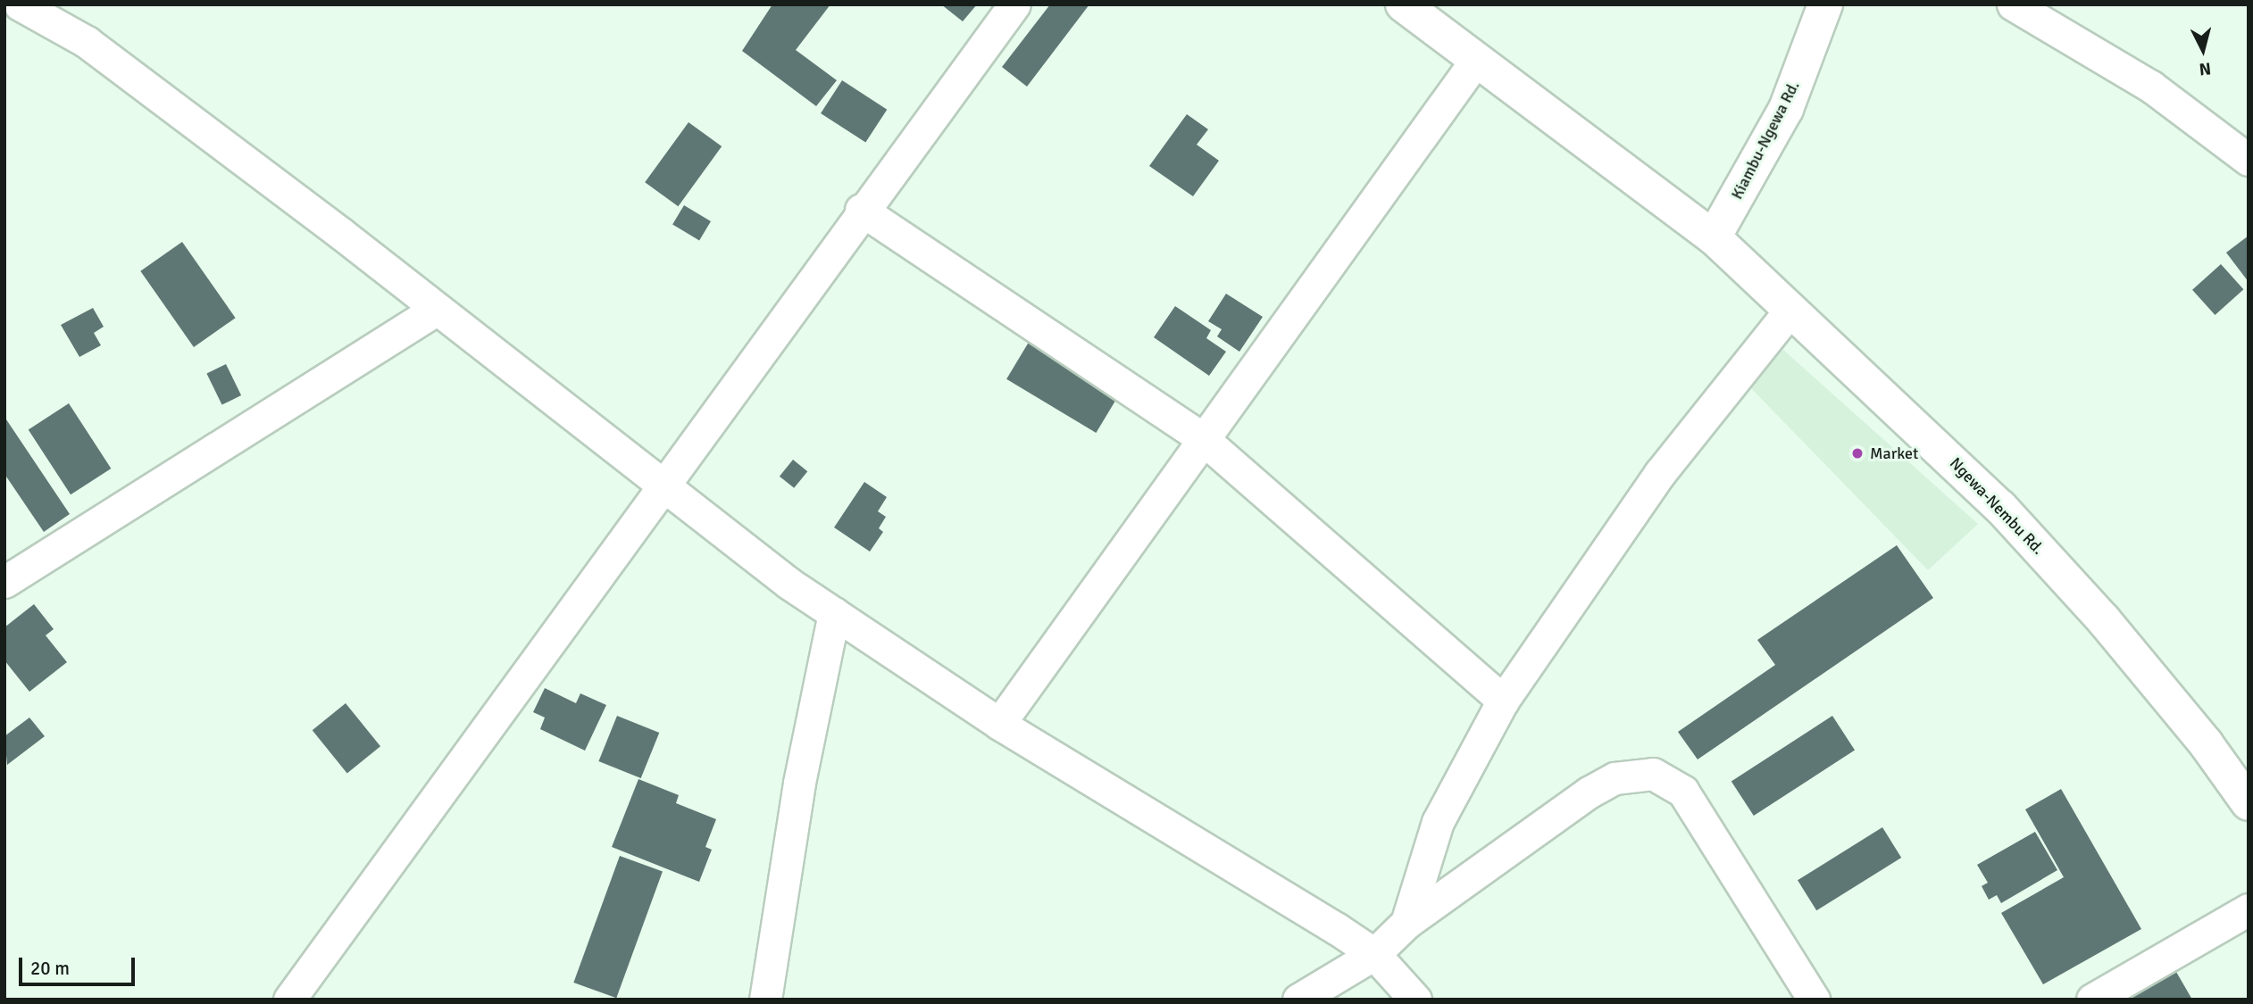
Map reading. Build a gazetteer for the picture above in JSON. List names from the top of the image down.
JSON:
{
  "streets": {
    "main road": ["Kiambu-Ngewa Rd.", "Ngewa-Nembu Rd."]
  },
  "crossings": [
    ["Kiambu-Ngewa Rd.", "Ngewa-Nembu Rd."]
  ],
  "places": ["Market"],
  "scale_bar": "20 m",
  "north": "bottom"
}
